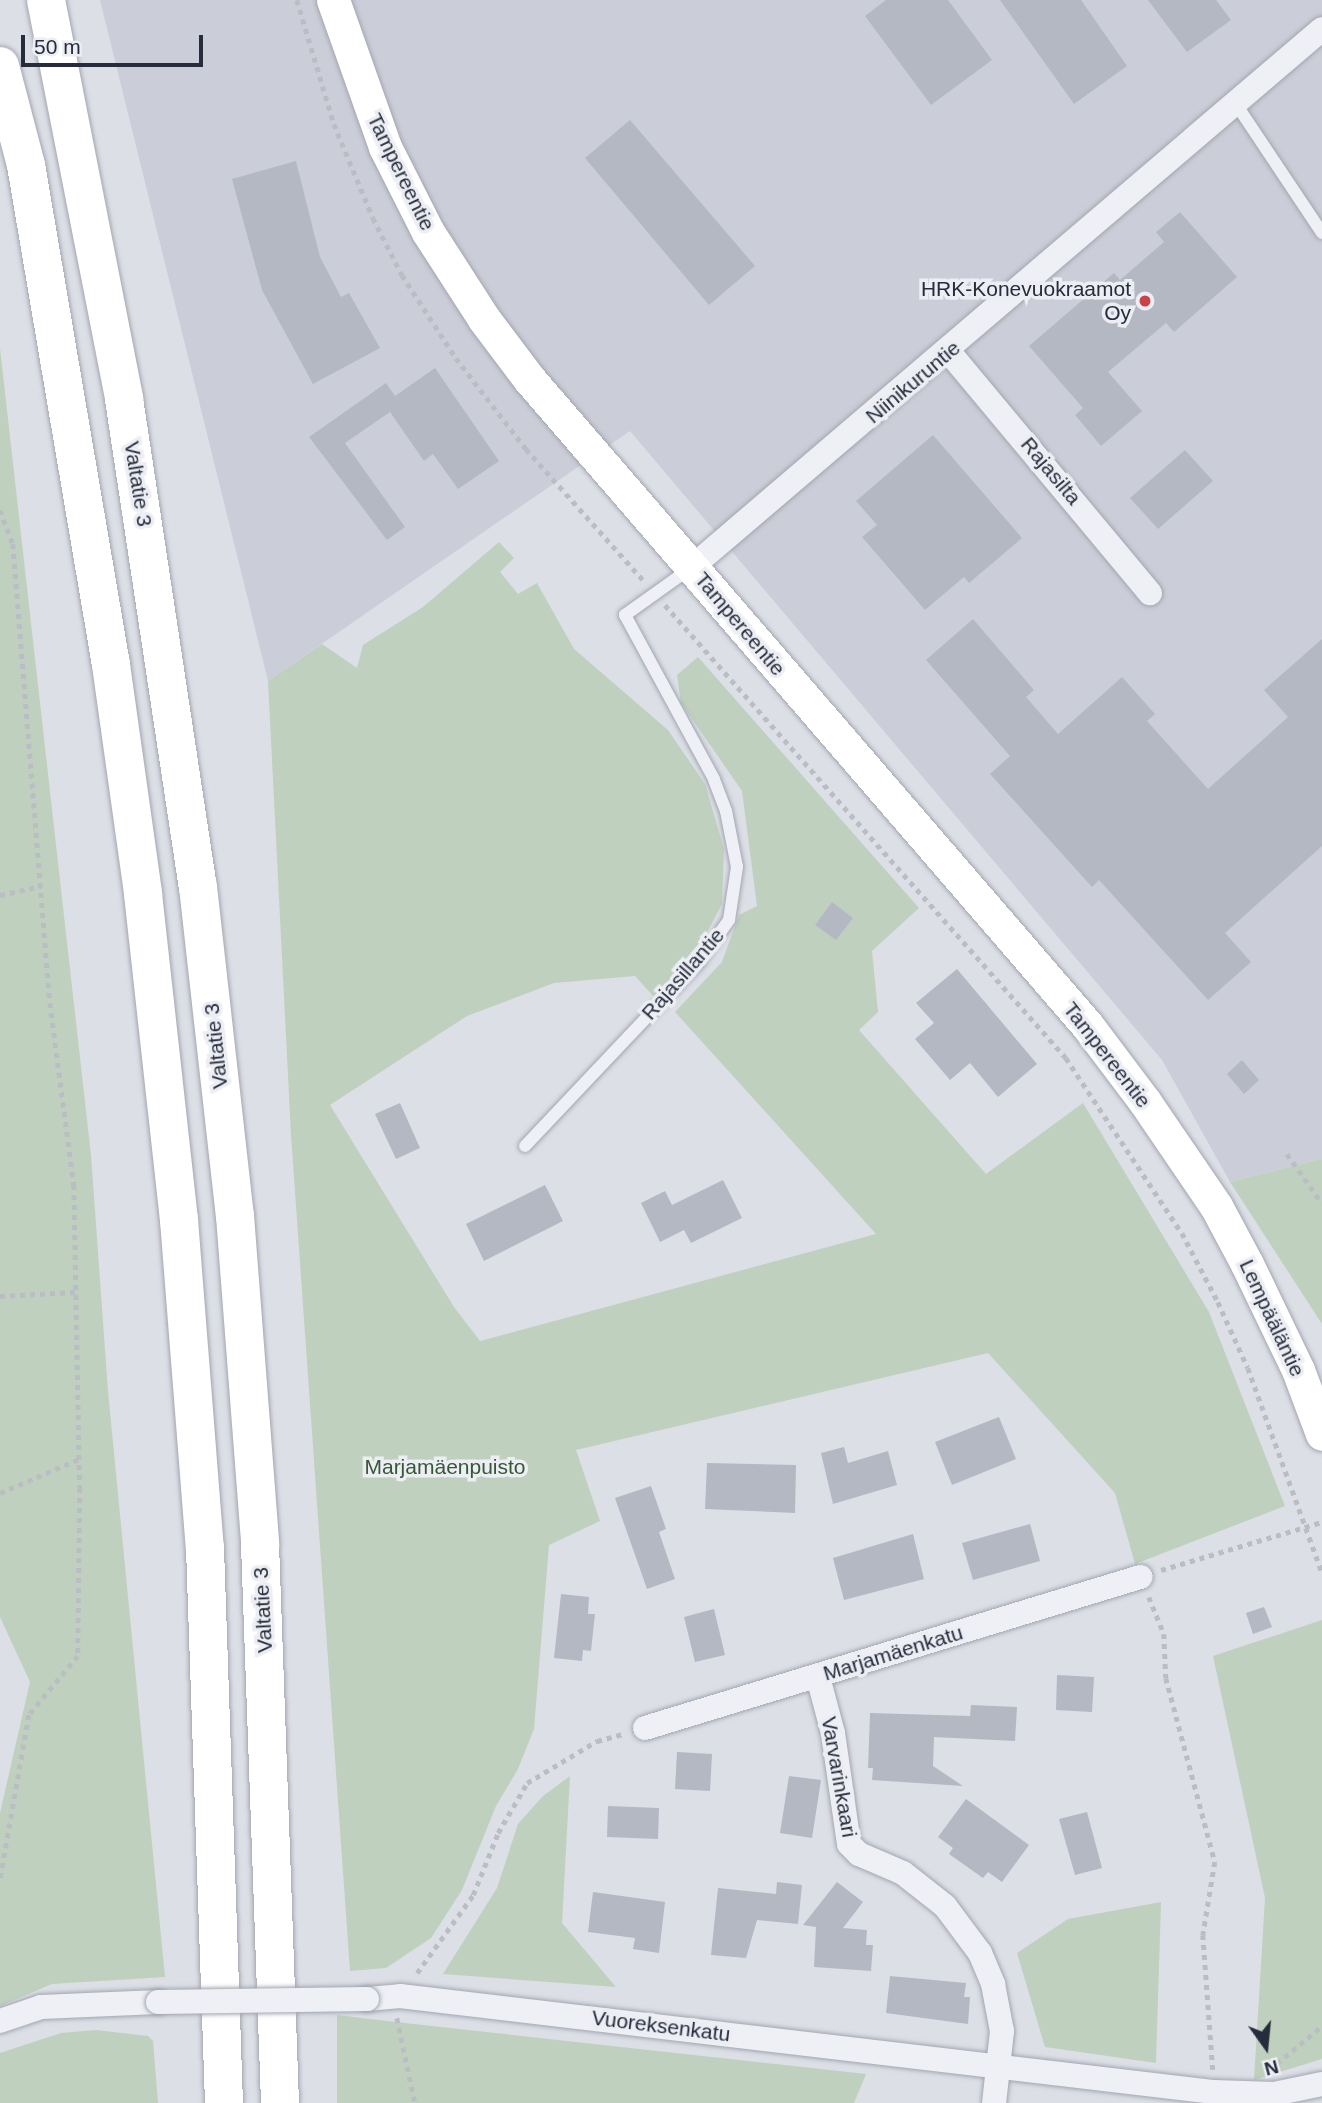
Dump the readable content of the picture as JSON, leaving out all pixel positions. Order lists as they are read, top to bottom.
{
  "streets": {
    "highway": ["Valtatie 3"],
    "main road": ["Tampereentie", "Lempääläntie"],
    "street": [
      "Niinikuruntie",
      "Rajasilta",
      "Marjamäenkatu",
      "Varvarinkaari",
      "Vuoreksenkatu"
    ],
    "lane": ["Rajasillantie"]
  },
  "crossings": [
    ["Tampereentie", "Niinikuruntie"],
    ["Tampereentie", "Rajasillantie"],
    ["Tampereentie", "Lempääläntie"],
    ["Niinikuruntie", "Rajasilta"],
    ["Niinikuruntie", "Rajasillantie"],
    ["Marjamäenkatu", "Varvarinkaari"],
    ["Varvarinkaari", "Vuoreksenkatu"]
  ],
  "parks": ["Marjamäenpuisto"],
  "places": ["HRK-Konevuokraamot Oy"],
  "scale_bar": "50 m",
  "north": "bottom"
}
